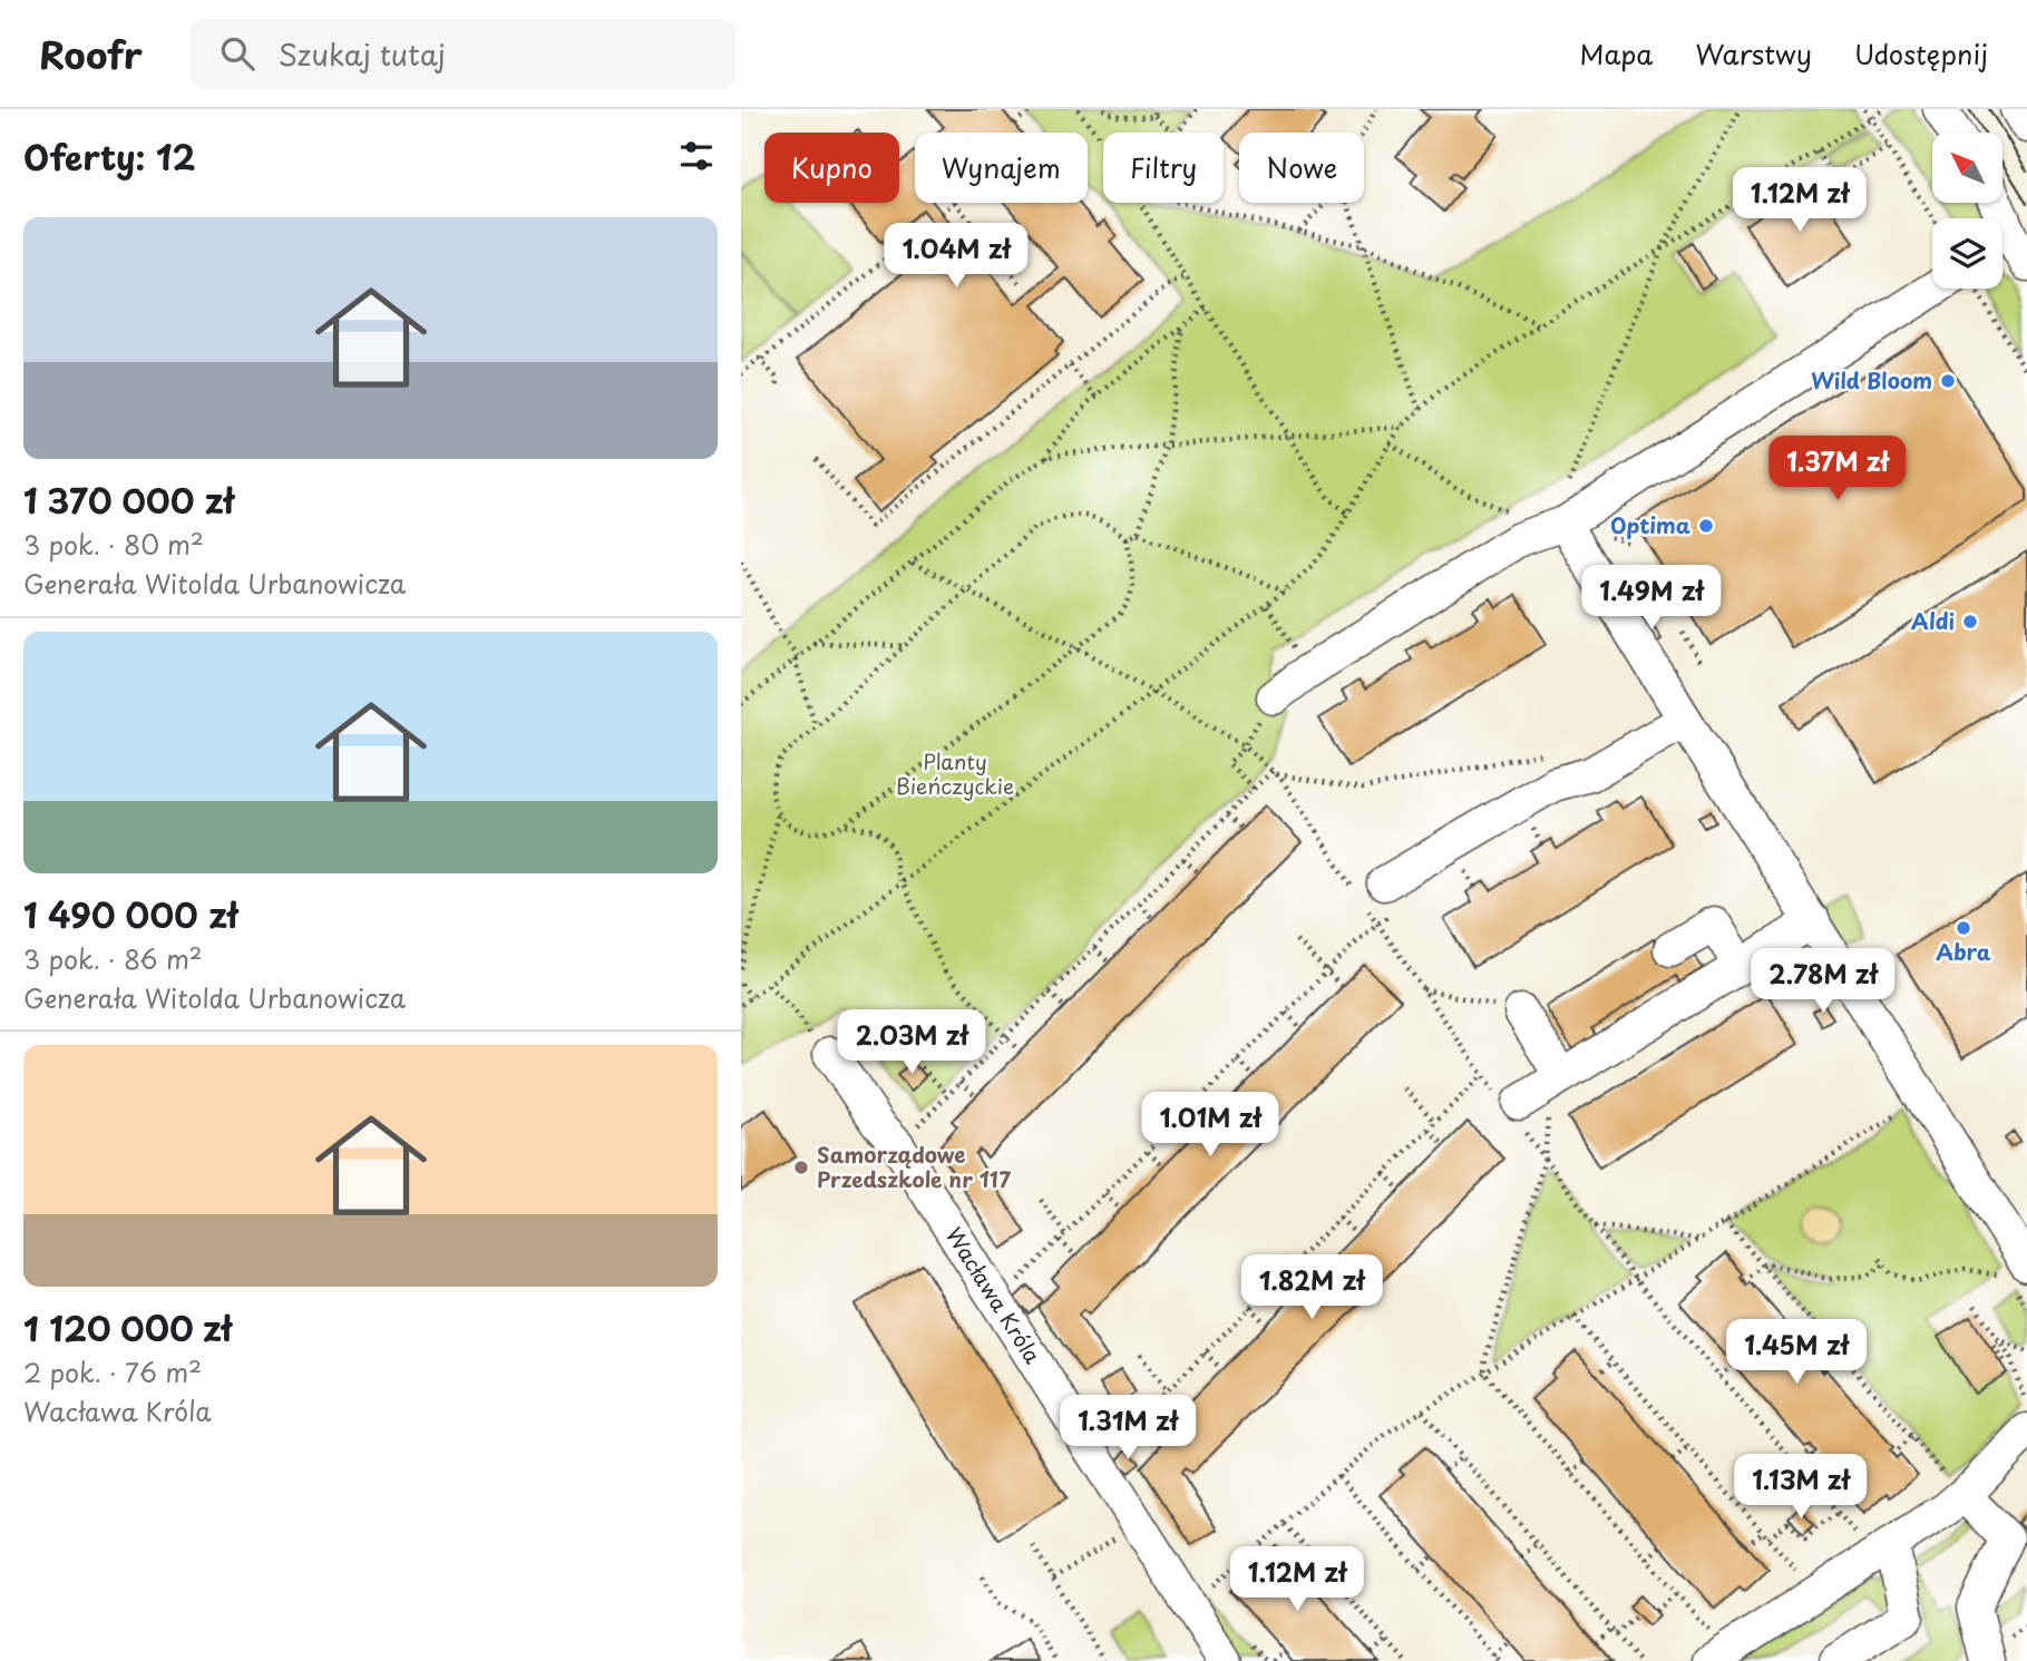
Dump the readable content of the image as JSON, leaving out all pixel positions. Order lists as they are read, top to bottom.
{
  "streets": {
    "street": ["Wacława Króla"]
  },
  "parks": ["Planty Bieńczyckie"],
  "places": [
    "Wild Bloom",
    "Optima",
    "Aldi",
    "Abra",
    "Samorządowe Przedszkole nr 117"
  ],
  "north": "top left",
  "page": {
    "header": "Roofr",
    "search": "Szukaj tutaj",
    "nav": ["Mapa", "Warstwy", "Udostępnij"],
    "heading": "Oferty: 12",
    "chip": [
      "Kupno",
      "Wynajem",
      "Filtry",
      "Nowe"
    ],
    "price": [
      "1.12M zł",
      "1.04M zł",
      "1.37M zł",
      "1.49M zł",
      "2.78M zł",
      "2.03M zł",
      "1.01M zł",
      "1.82M zł",
      "1.45M zł",
      "1.31M zł",
      "1.13M zł",
      "1.12M zł"
    ],
    "list": [
      {
        "name": "1 370 000 zł",
        "note": "3 pok. · 80 m² · Generała Witolda Urbanowicza"
      },
      {
        "name": "1 490 000 zł",
        "note": "3 pok. · 86 m² · Generała Witolda Urbanowicza"
      },
      {
        "name": "1 120 000 zł",
        "note": "2 pok. · 76 m² · Wacława Króla"
      }
    ]
  }
}
